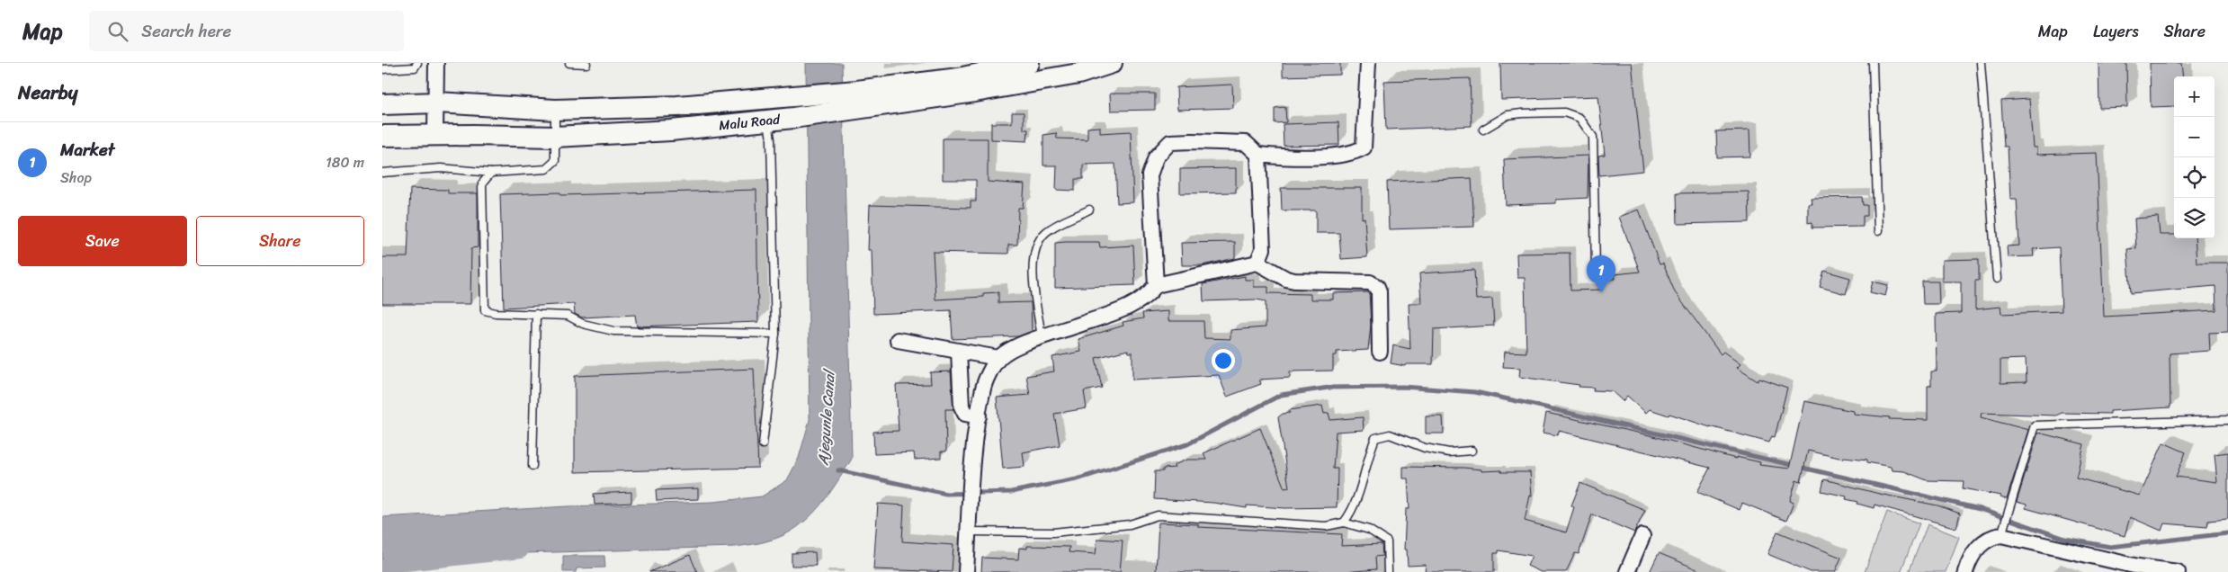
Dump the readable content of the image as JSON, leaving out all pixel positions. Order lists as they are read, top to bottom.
{
  "streets": {
    "main road": ["Malu Road"]
  },
  "water": ["Ajegunle Canal"],
  "page": {
    "header": "Map",
    "search": "Search here",
    "nav": ["Map", "Layers", "Share"],
    "heading": "Nearby",
    "map_buttons": ["+", "−"],
    "list": [
      {
        "mark": "1",
        "name": "Market",
        "note": "Shop",
        "value": "180 m"
      }
    ],
    "buttons": ["Save", "Share"],
    "pins": "1"
  }
}
